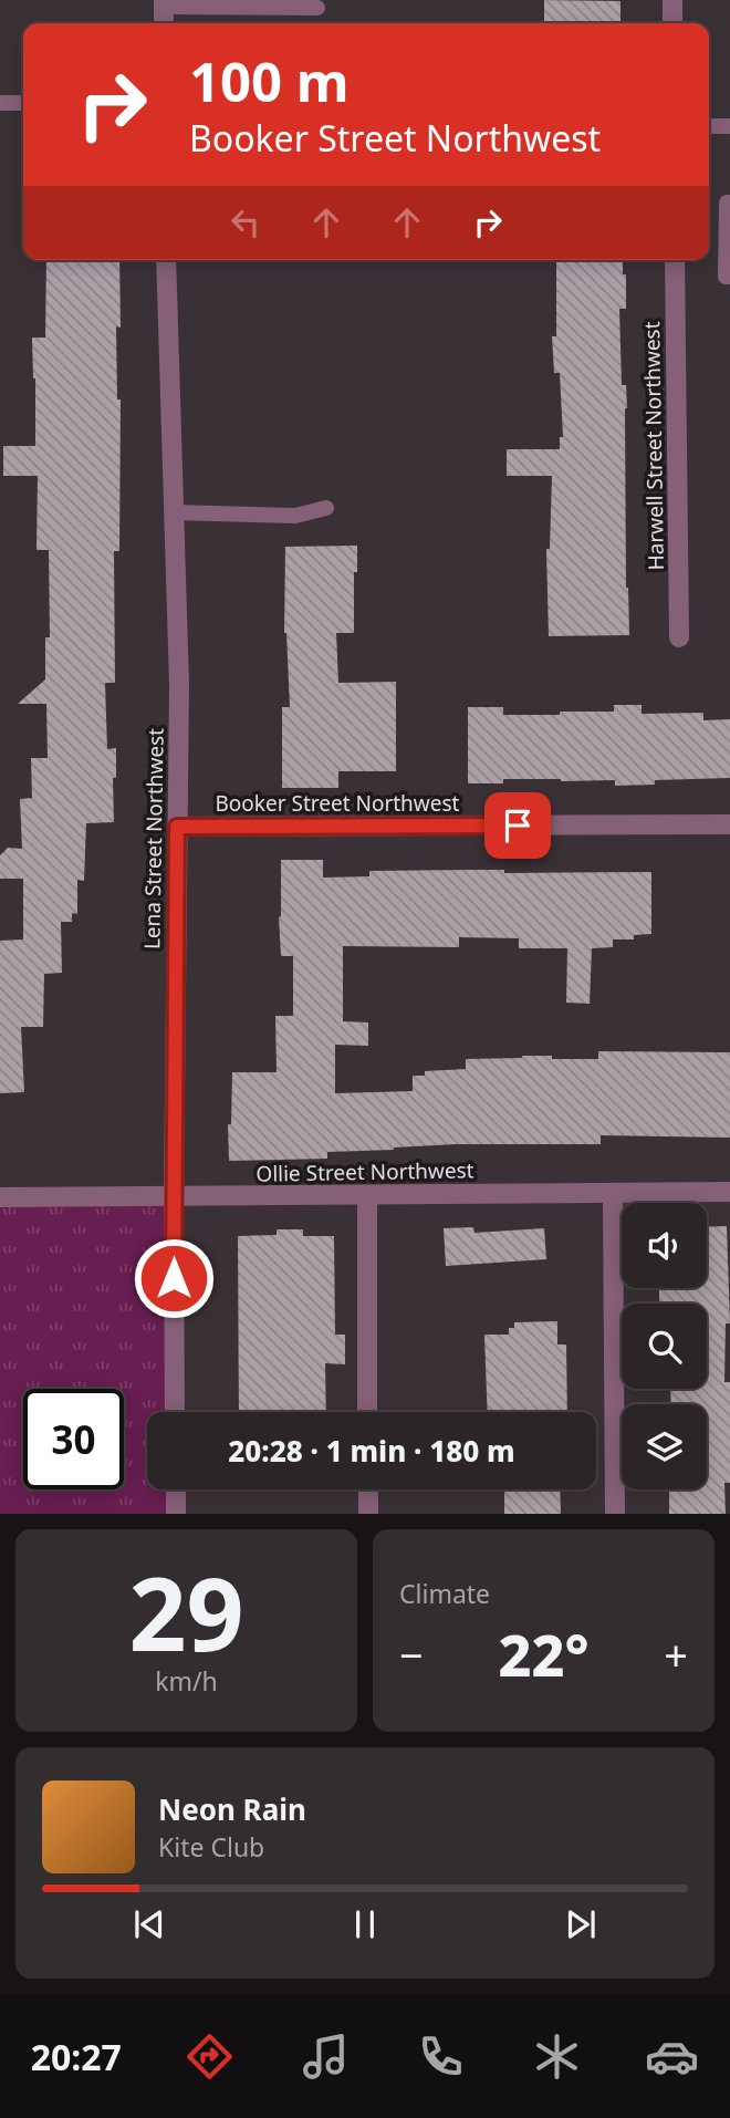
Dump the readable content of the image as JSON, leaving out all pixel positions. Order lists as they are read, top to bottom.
{
  "streets": {
    "street": [
      "Harwell Street Northwest",
      "Booker Street Northwest",
      "Lena Street Northwest",
      "Ollie Street Northwest"
    ]
  },
  "crossings": [
    ["Booker Street Northwest", "Lena Street Northwest"],
    ["Lena Street Northwest", "Ollie Street Northwest"]
  ],
  "page": {
    "turn": ["100 m", "Booker Street Northwest"],
    "limit": "30",
    "trip": "20:28 · 1 min · 180 m",
    "tile": [
      ["29", "km/h"],
      "Climate"
    ],
    "heat": ["−", "22°", "+"],
    "song": ["Neon Rain", "Kite Club"],
    "tabs": "20:27"
  }
}
